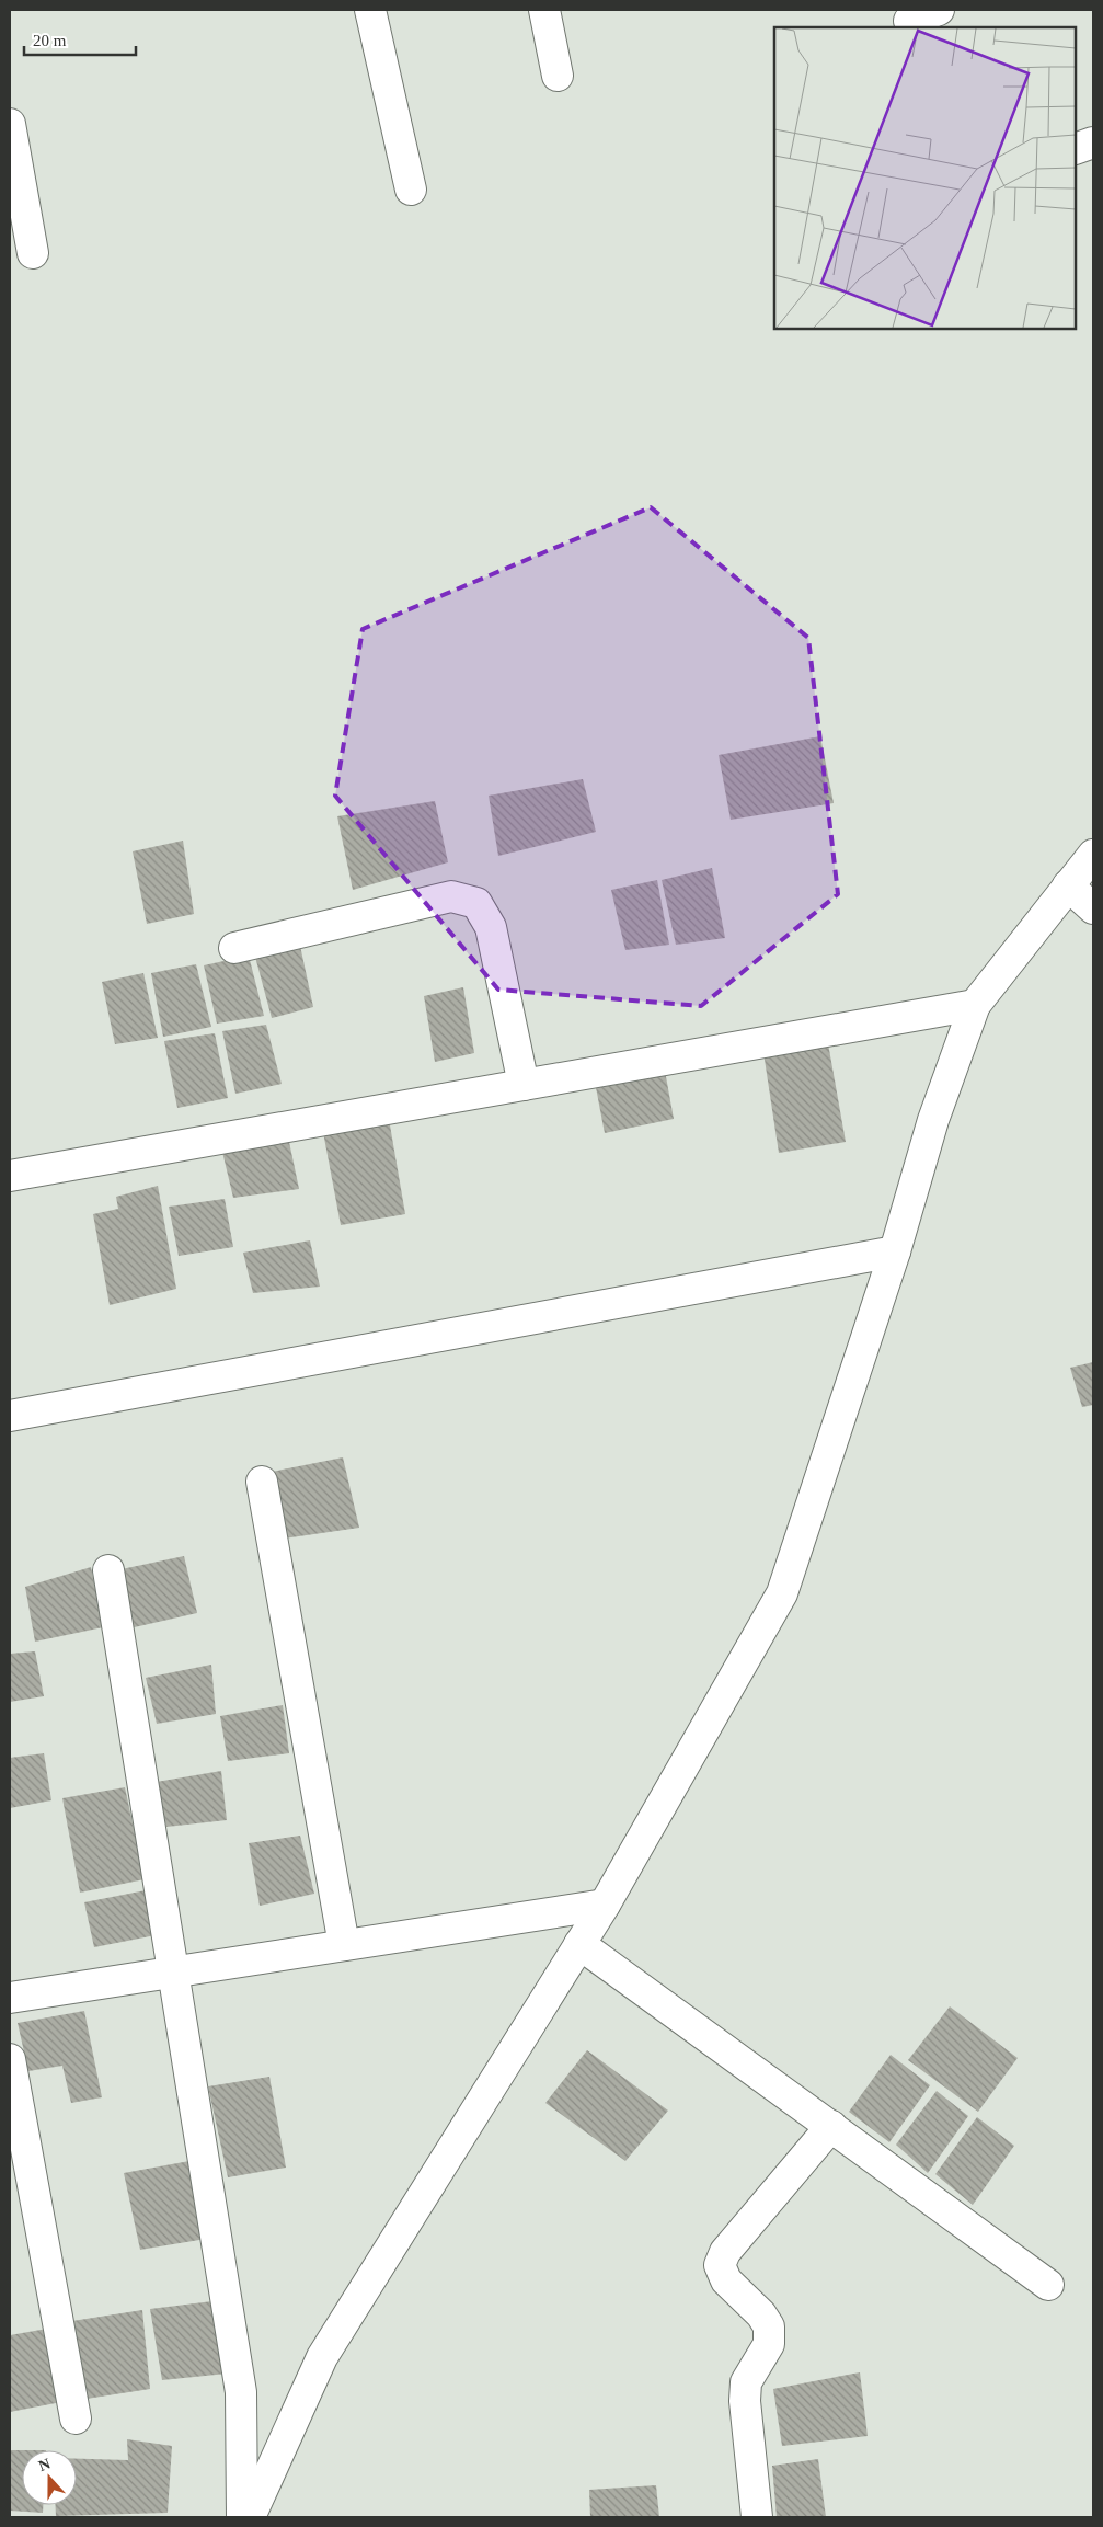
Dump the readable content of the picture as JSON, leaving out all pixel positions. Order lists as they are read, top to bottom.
{
  "scale_bar": "20 m",
  "north": "top"
}
